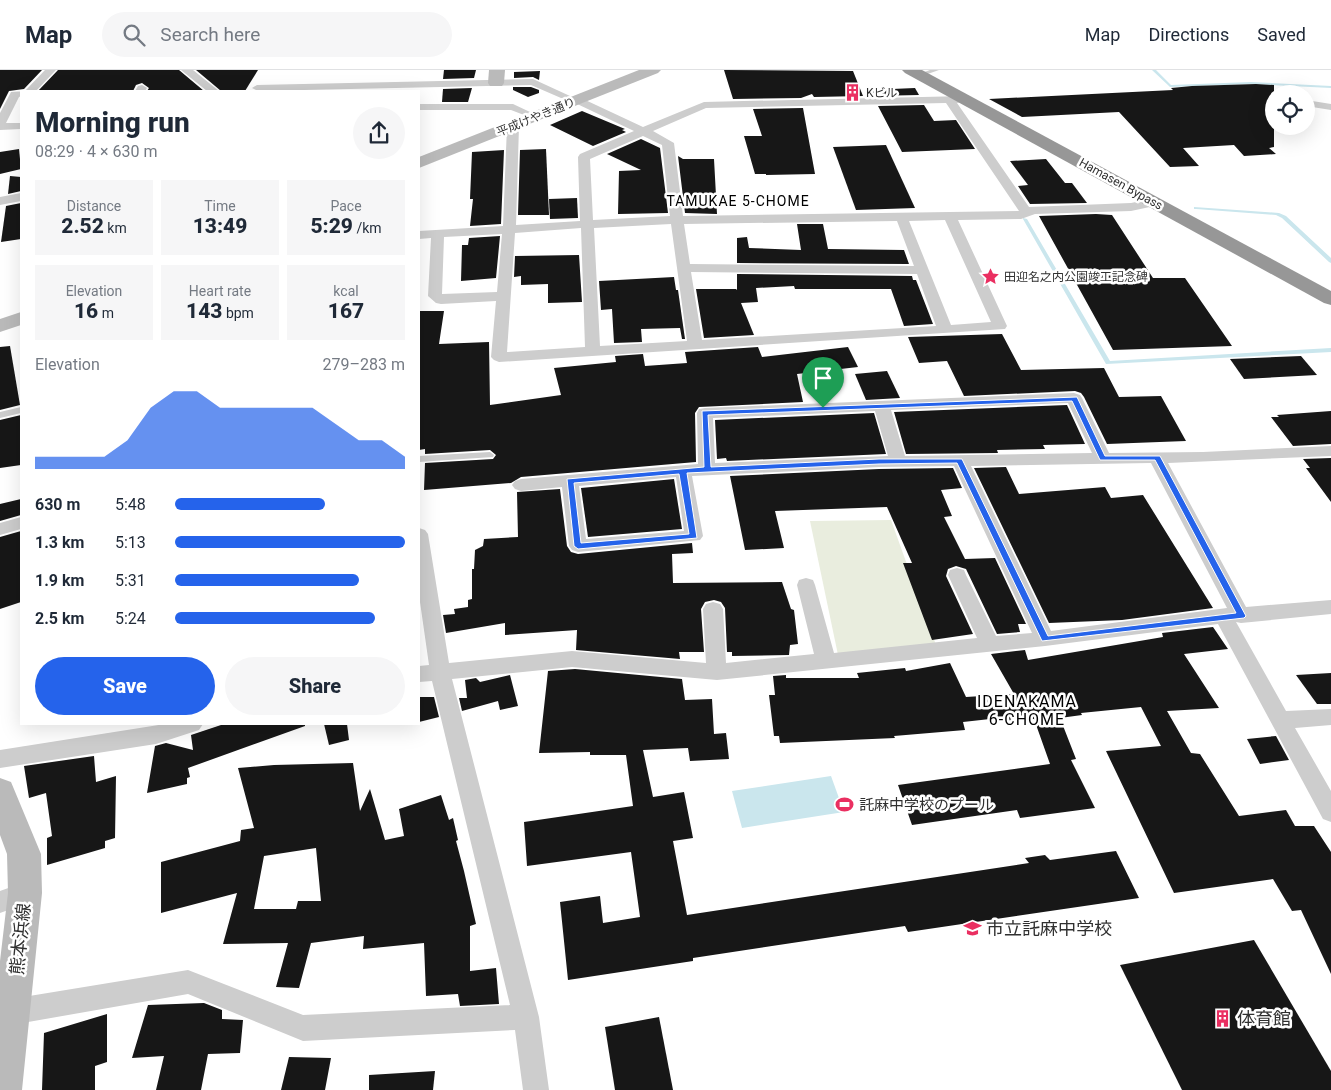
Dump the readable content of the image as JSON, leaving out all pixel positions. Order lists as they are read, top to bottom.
{
  "streets": {
    "highway": ["Hamasen Bypass"],
    "street": ["平成けやき通り", "熊本浜線"]
  },
  "districts": ["TAMUKAE 5-CHOME", "IDENAKAMA 6-CHOME"],
  "places": {
    "building": ["Kビル", "体育館"],
    "place": ["田迎名之内公園竣工記念碑"],
    "sports": ["託麻中学校のプール"],
    "school or university": ["市立託麻中学校"]
  },
  "page": {
    "header": "Map",
    "search": "Search here",
    "nav": ["Map", "Directions", "Saved"],
    "heading": ["Morning run", "08:29 · 4 × 630 m"],
    "stats": [
      ["Distance", "2.52 km"],
      ["Time", "13:49"],
      ["Pace", "5:29 /km"],
      ["Elevation", "16 m"],
      ["Heart rate", "143 bpm"],
      ["kcal", "167"]
    ],
    "chart": ["Elevation", "279–283 m"],
    "list": [
      {
        "name": "630 m",
        "note": "5:48"
      },
      {
        "name": "1.3 km",
        "note": "5:13"
      },
      {
        "name": "1.9 km",
        "note": "5:31"
      },
      {
        "name": "2.5 km",
        "note": "5:24"
      }
    ],
    "buttons": ["Save", "Share"]
  }
}
